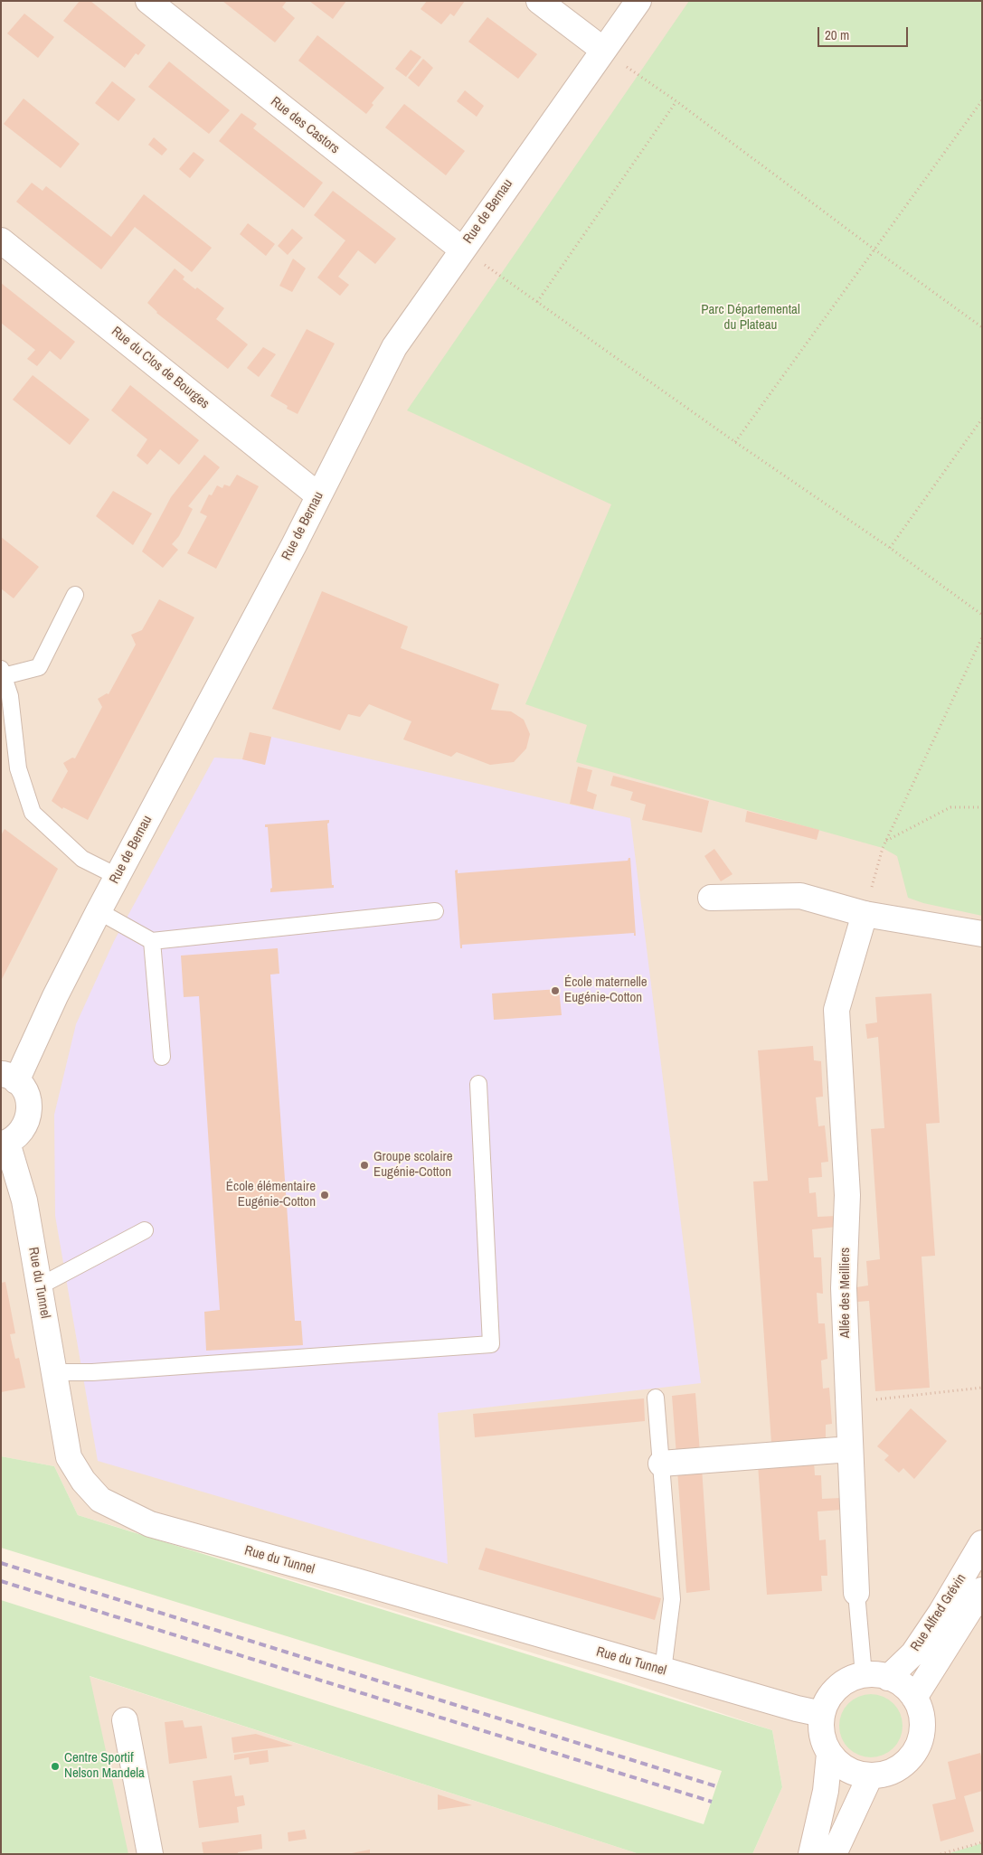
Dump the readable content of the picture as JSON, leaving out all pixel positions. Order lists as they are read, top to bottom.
{
  "streets": {
    "street": [
      "Rue des Castors",
      "Rue de Bernau",
      "Rue du Clos de Bourges",
      "Rue du Tunnel",
      "Allée des Meilliers",
      "Rue Alfred Grévin"
    ]
  },
  "crossings": [
    ["Rue des Castors", "Rue de Bernau"],
    ["Rue de Bernau", "Rue du Clos de Bourges"],
    ["Rue du Tunnel", "Allée des Meilliers"],
    ["Rue du Tunnel", "Rue Alfred Grévin"],
    ["Allée des Meilliers", "Rue Alfred Grévin"]
  ],
  "parks": ["Parc Départemental du Plateau"],
  "places": [
    "École maternelle Eugénie-Cotton",
    "Groupe scolaire Eugénie-Cotton",
    "École élémentaire Eugénie-Cotton",
    "Centre Sportif Nelson Mandela"
  ],
  "scale_bar": "20 m"
}
